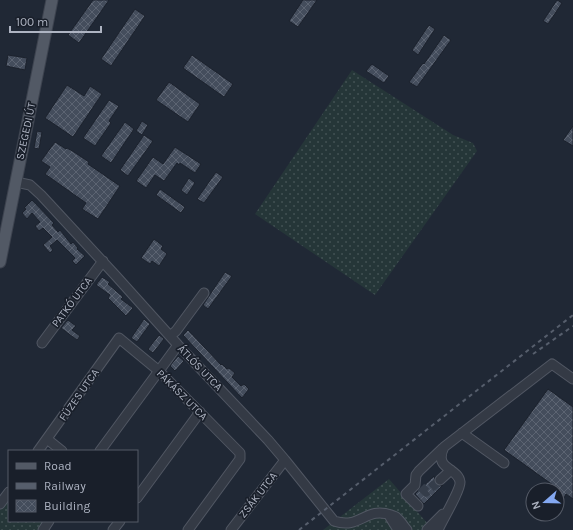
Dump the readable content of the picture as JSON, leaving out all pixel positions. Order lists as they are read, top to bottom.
{
  "streets": {
    "main road": ["SZEGEDI ÚT"],
    "street": [
      "PATKÓ UTCA",
      "ÁTLÓS UTCA",
      "FÜZES UTCA",
      "PÁKÁSZ UTCA",
      "ZSÁK UTCA"
    ]
  },
  "crossings": [
    ["SZEGEDI ÚT", "ÁTLÓS UTCA"],
    ["PATKÓ UTCA", "ÁTLÓS UTCA"],
    ["ÁTLÓS UTCA", "ZSÁK UTCA"],
    ["FÜZES UTCA", "PÁKÁSZ UTCA"]
  ],
  "legend": ["Road", "Railway", "Building"],
  "scale_bar": "100 m",
  "north": "left"
}
